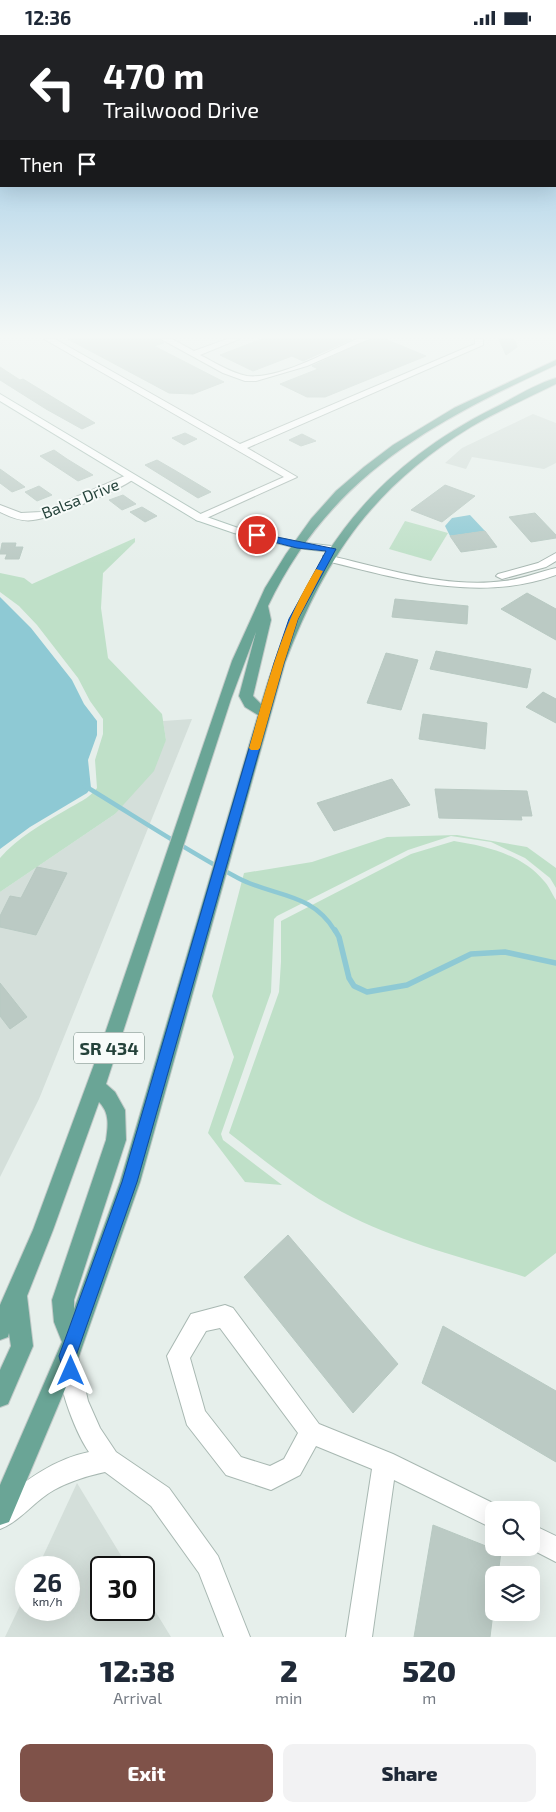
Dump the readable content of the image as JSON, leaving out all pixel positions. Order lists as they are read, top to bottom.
{
  "streets": {
    "main road": ["SR 434"],
    "street": ["Balsa Drive"]
  },
  "page": {
    "status": "12:36",
    "turn": ["470 m", "Trailwood Drive"],
    "then": "Then",
    "speed": "26 km/h",
    "limit": "30",
    "eta": [
      "12:38",
      "Arrival",
      "2",
      "min",
      "520",
      "m"
    ],
    "buttons": ["Exit", "Share"]
  }
}
